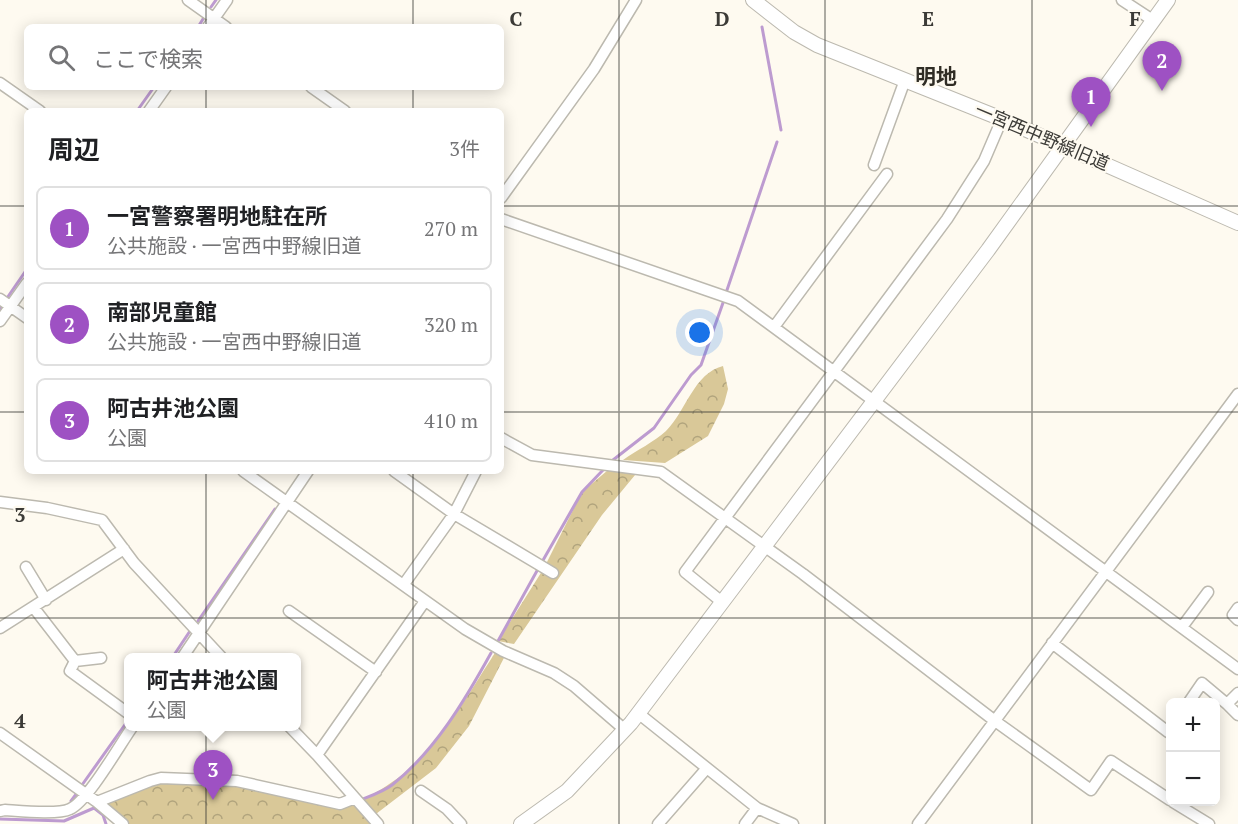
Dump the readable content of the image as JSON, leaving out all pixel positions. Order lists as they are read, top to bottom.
{
  "streets": {
    "street": ["一宮西中野線旧道"]
  },
  "districts": ["明地"],
  "page": {
    "search": "ここで検索",
    "pins": ["2", "1", "3"],
    "heading": ["周辺", "3件"],
    "list": [
      {
        "mark": "1",
        "name": "一宮警察署明地駐在所",
        "note": "公共施設 · 一宮西中野線旧道",
        "value": "270 m"
      },
      {
        "mark": "2",
        "name": "南部児童館",
        "note": "公共施設 · 一宮西中野線旧道",
        "value": "320 m"
      },
      {
        "mark": "3",
        "name": "阿古井池公園",
        "note": "公園",
        "value": "410 m"
      }
    ],
    "popup": ["阿古井池公園", "公園"],
    "map_buttons": ["+", "−"]
  },
  "grid": {
    "columns": [
      "C",
      "D",
      "E",
      "F"
    ],
    "rows": ["3", "4"]
  }
}
